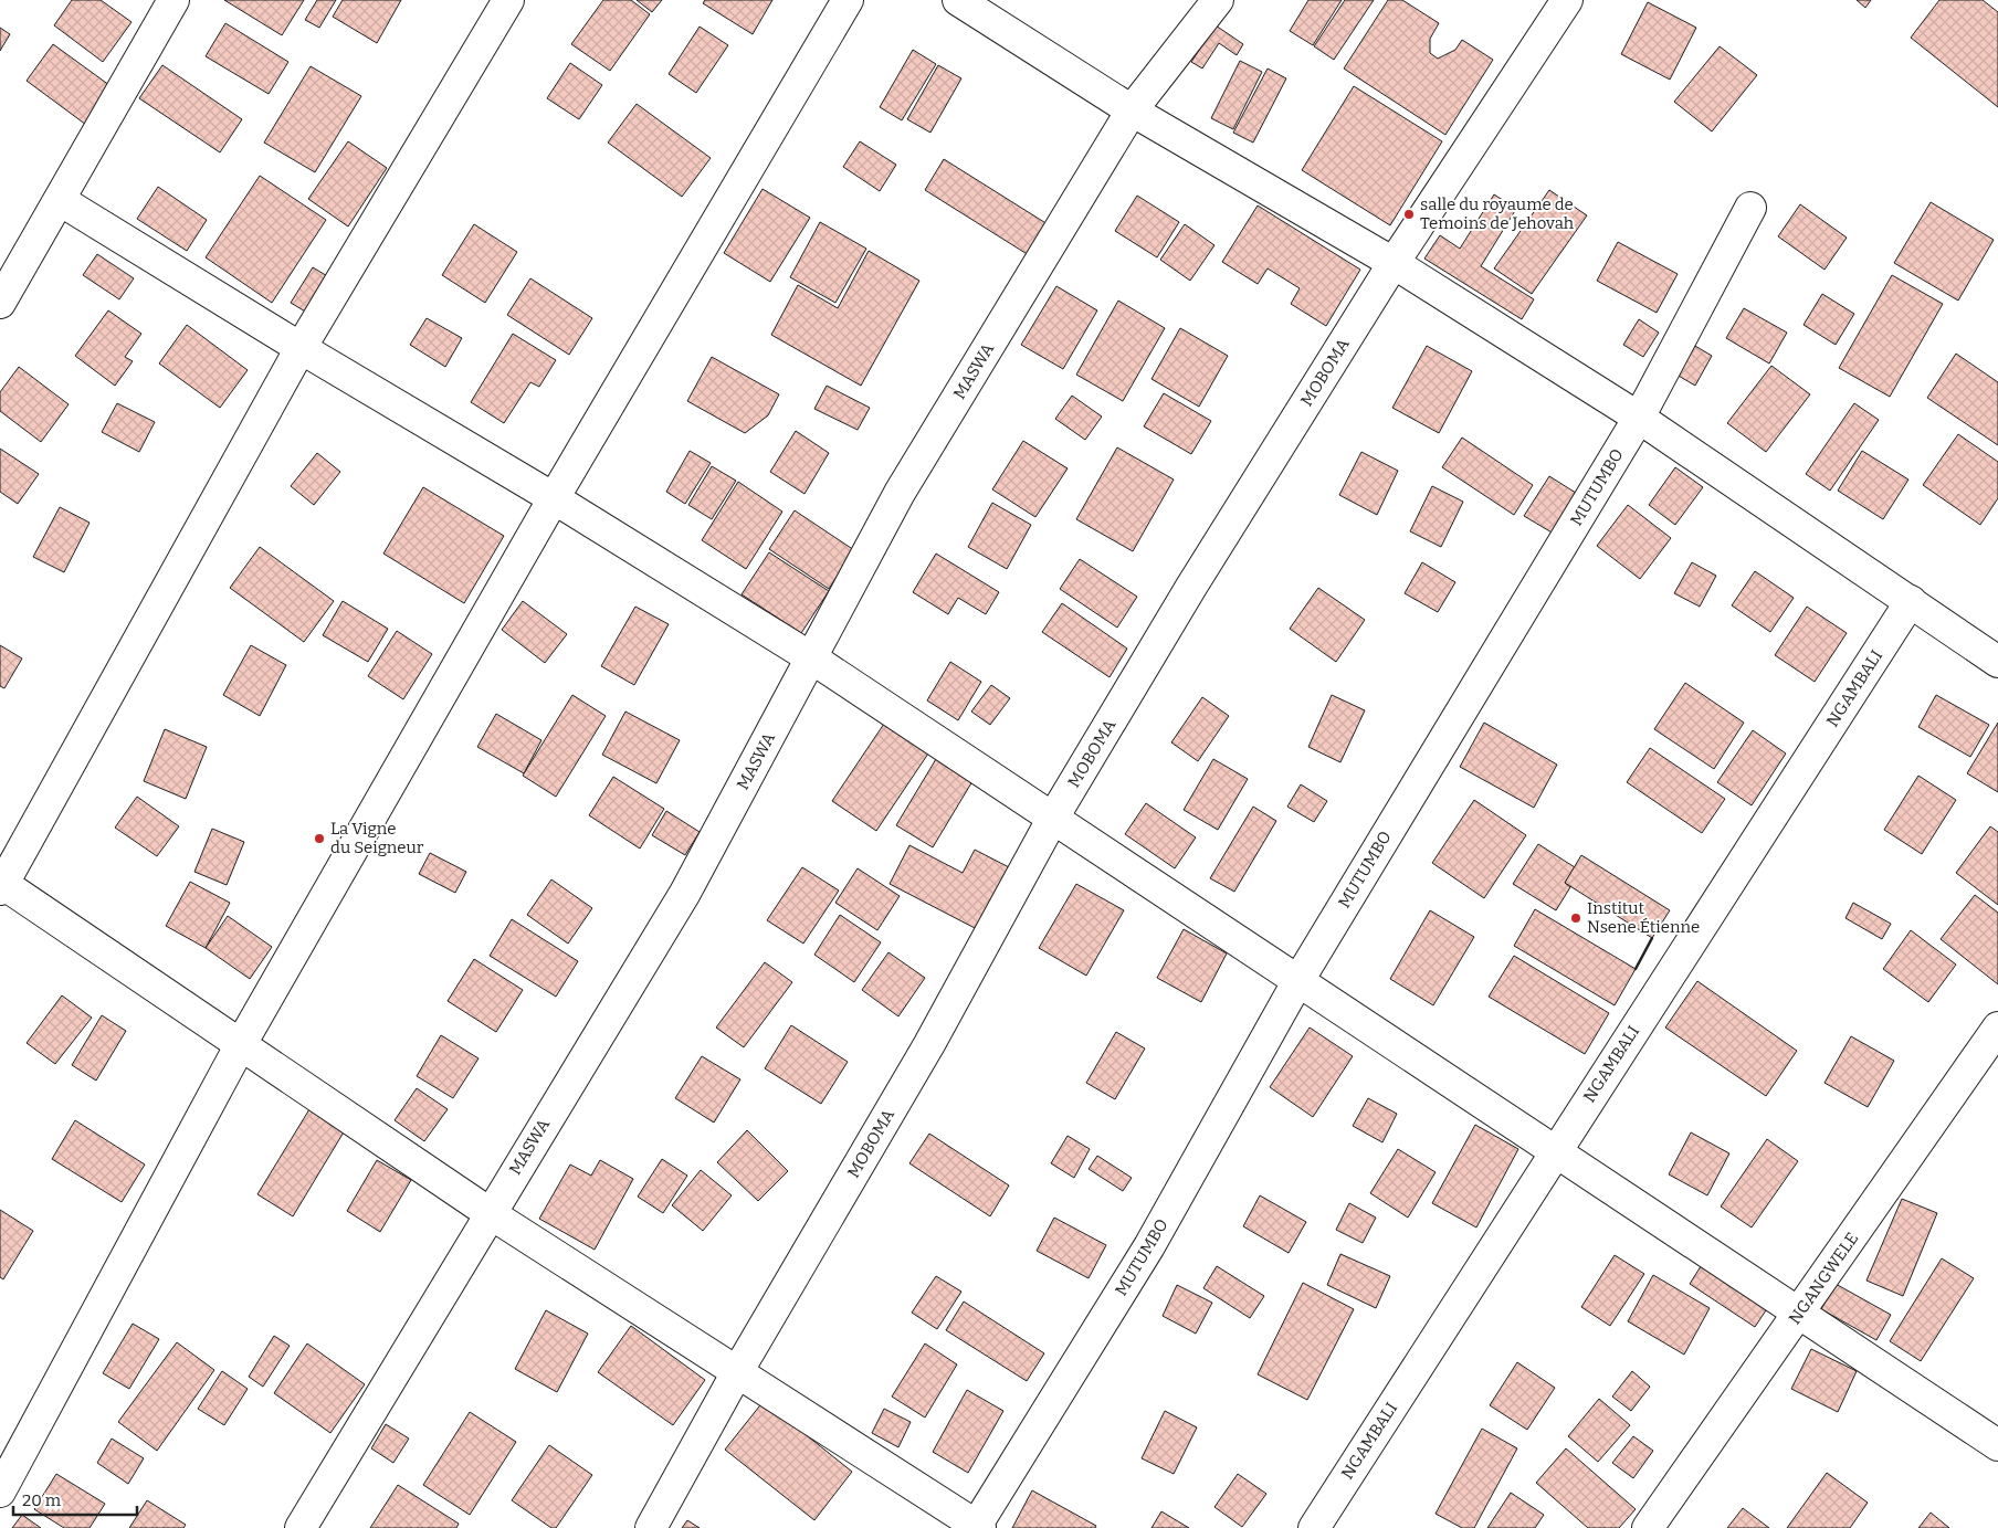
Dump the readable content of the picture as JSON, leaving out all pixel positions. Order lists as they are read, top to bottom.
{
  "streets": {
    "street": [
      "MASWA",
      "MOBOMA",
      "MUTUMBO",
      "NGAMBALI",
      "NGANGWELE"
    ]
  },
  "places": ["salle du royaume de Temoins de Jehovah", "La Vigne du Seigneur", "Institut Nsene Étienne"],
  "scale_bar": "20 m"
}
